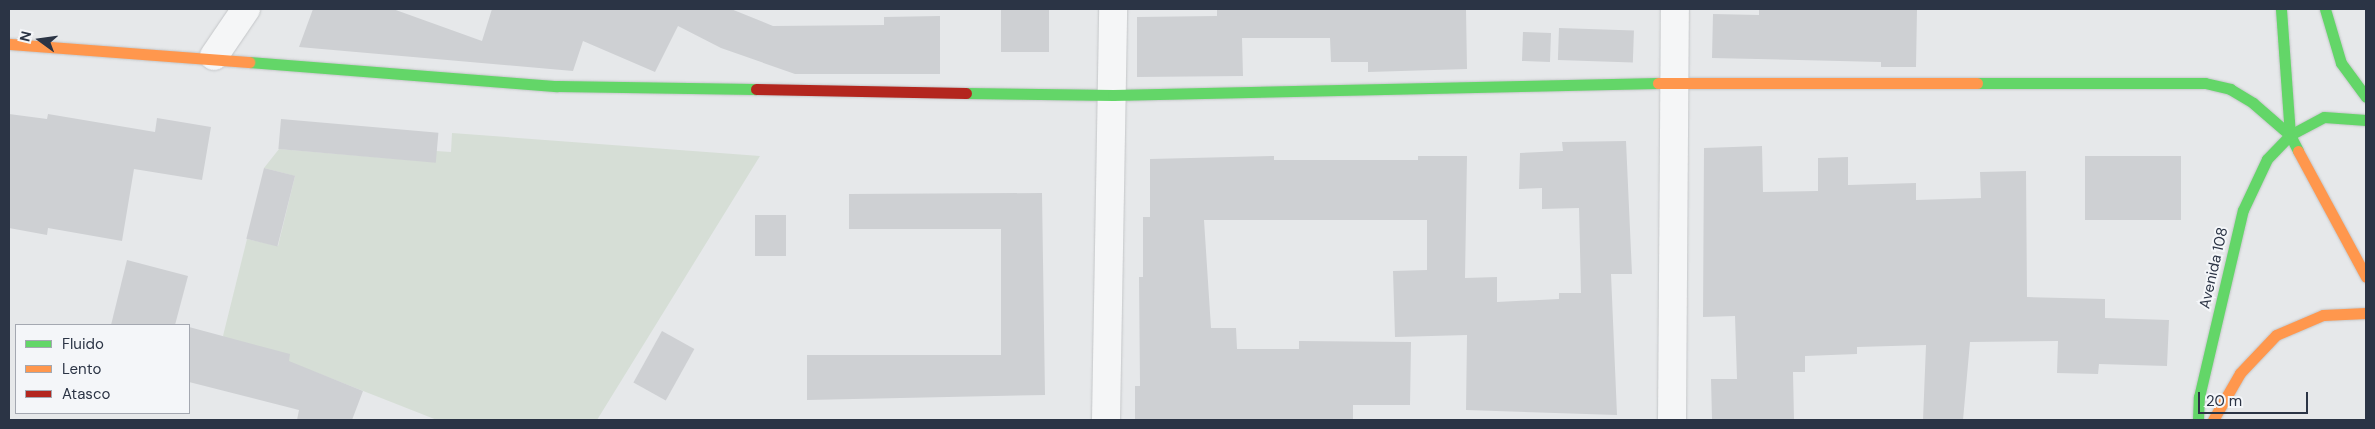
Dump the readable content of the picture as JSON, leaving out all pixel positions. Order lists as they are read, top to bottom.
{
  "streets": {
    "street": ["Avenida 108"]
  },
  "legend": ["Fluido", "Lento", "Atasco"],
  "scale_bar": "20 m",
  "north": "left"
}
